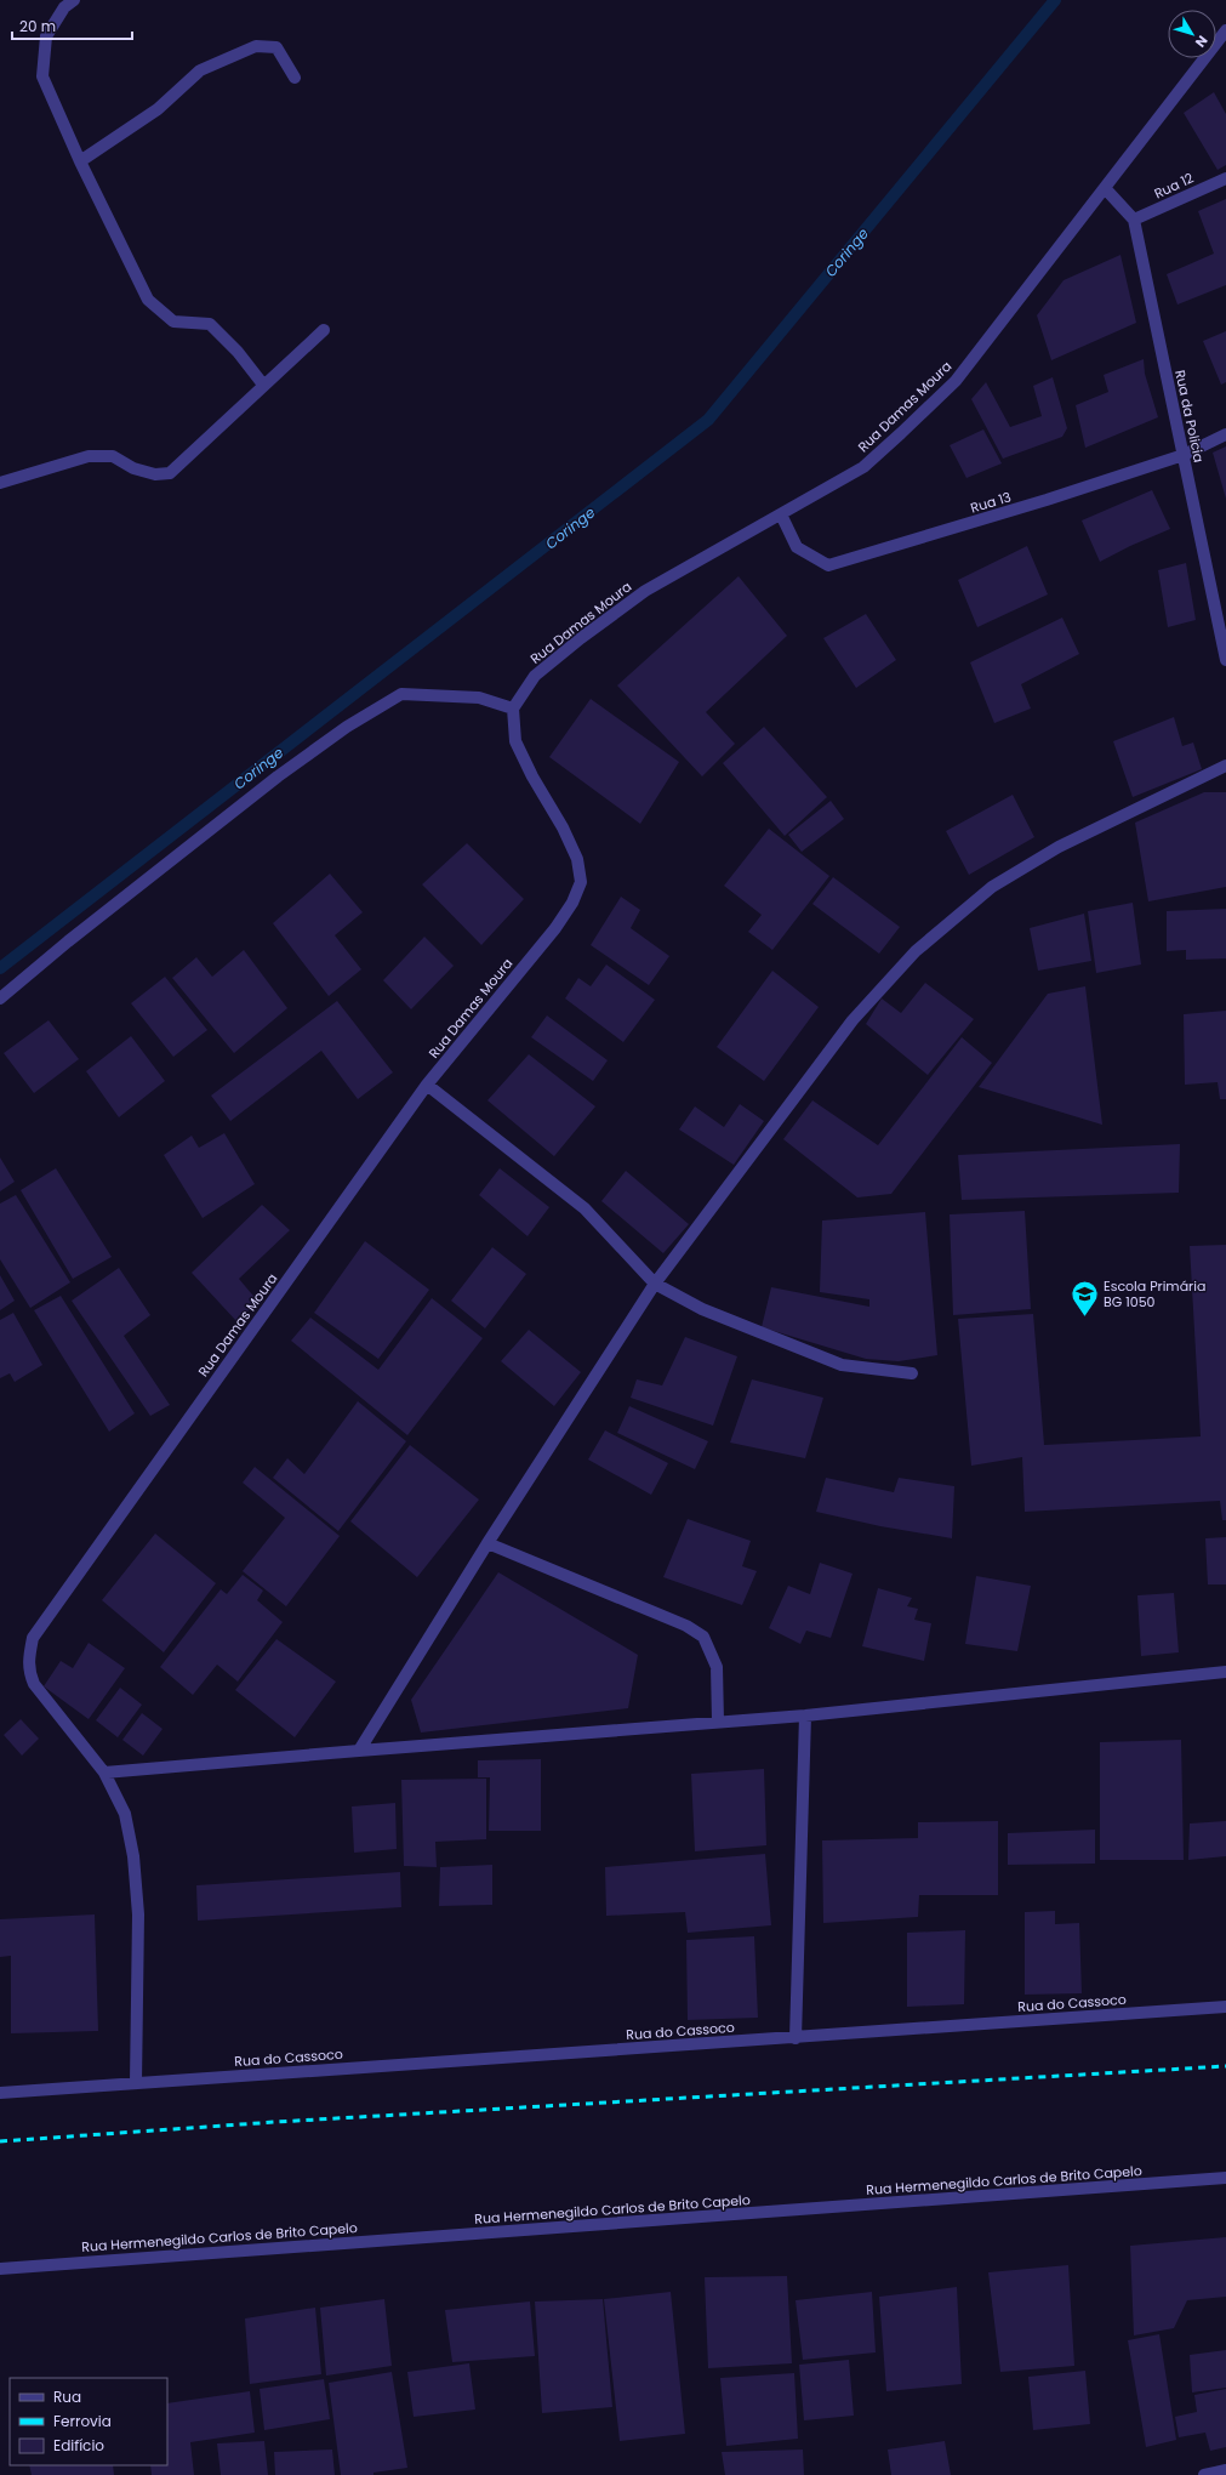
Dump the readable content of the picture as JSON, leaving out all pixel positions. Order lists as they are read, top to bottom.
{
  "streets": {
    "street": [
      "Rua 12",
      "Rua Damas Moura",
      "Rua da Policia",
      "Rua 13",
      "Rua do Cassoco",
      "Rua Hermenegildo Carlos de Brito Capelo"
    ]
  },
  "crossings": [
    ["Rua 12", "Rua da Policia"],
    ["Rua Damas Moura", "Rua 13"],
    ["Rua Damas Moura", "Rua do Cassoco"],
    ["Rua da Policia", "Rua 13"]
  ],
  "water": ["Coringe"],
  "places": {
    "school or university": ["Escola Primária BG 1050"]
  },
  "legend": ["Rua", "Ferrovia", "Edifício"],
  "scale_bar": "20 m",
  "north": "bottom right"
}
